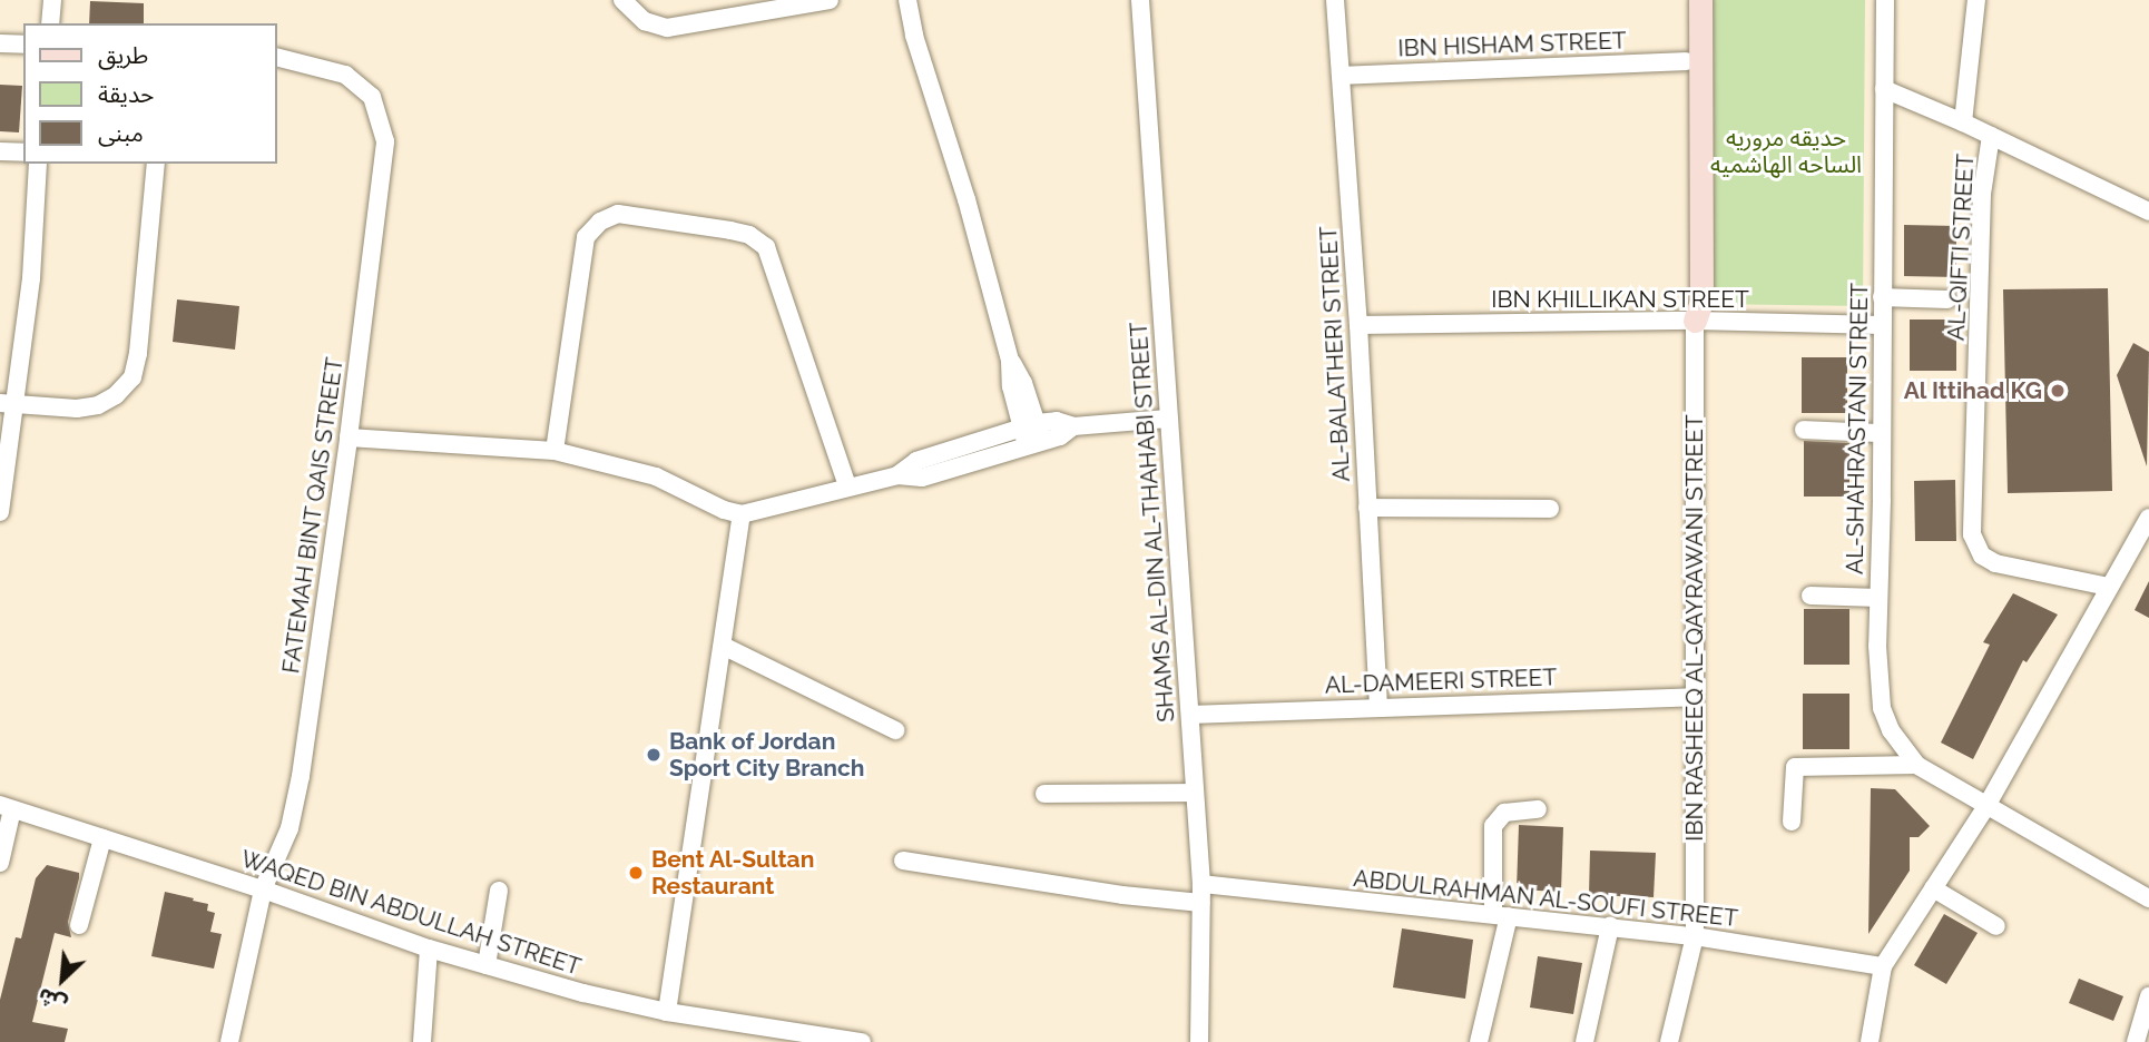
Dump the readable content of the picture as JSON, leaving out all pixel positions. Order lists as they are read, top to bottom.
{
  "streets": {
    "main road": ["IBN RASHEEQ AL-QAYRAWANI STREET"],
    "street": [
      "IBN HISHAM STREET",
      "AL-QIFTI STREET",
      "IBN KHILLIKAN STREET",
      "AL-BALATHERI STREET",
      "AL-SHAHRASTANI STREET",
      "FATEMAH BINT QAIS STREET",
      "SHAMS AL-DIN AL-THAHABI STREET",
      "AL-DAMEERI STREET",
      "ABDULRAHMAN AL-SOUFI STREET",
      "WAQED BIN ABDULLAH STREET"
    ]
  },
  "crossings": [
    ["IBN HISHAM STREET", "AL-BALATHERI STREET"],
    ["IBN HISHAM STREET", "IBN RASHEEQ AL-QAYRAWANI STREET"],
    ["IBN KHILLIKAN STREET", "AL-BALATHERI STREET"],
    ["IBN KHILLIKAN STREET", "AL-SHAHRASTANI STREET"],
    ["IBN KHILLIKAN STREET", "IBN RASHEEQ AL-QAYRAWANI STREET"],
    ["AL-BALATHERI STREET", "AL-DAMEERI STREET"],
    ["FATEMAH BINT QAIS STREET", "WAQED BIN ABDULLAH STREET"],
    ["SHAMS AL-DIN AL-THAHABI STREET", "AL-DAMEERI STREET"],
    ["SHAMS AL-DIN AL-THAHABI STREET", "ABDULRAHMAN AL-SOUFI STREET"],
    ["IBN RASHEEQ AL-QAYRAWANI STREET", "AL-DAMEERI STREET"],
    ["IBN RASHEEQ AL-QAYRAWANI STREET", "ABDULRAHMAN AL-SOUFI STREET"]
  ],
  "parks": ["حديقه مروريه الساحه الهاشميه"],
  "places": ["Al Ittihad KG", "Bank of Jordan Sport City Branch", "Bent Al-Sultan Restaurant"],
  "legend": ["طريق", "حديقة", "مبنى"],
  "north": "bottom left"
}
